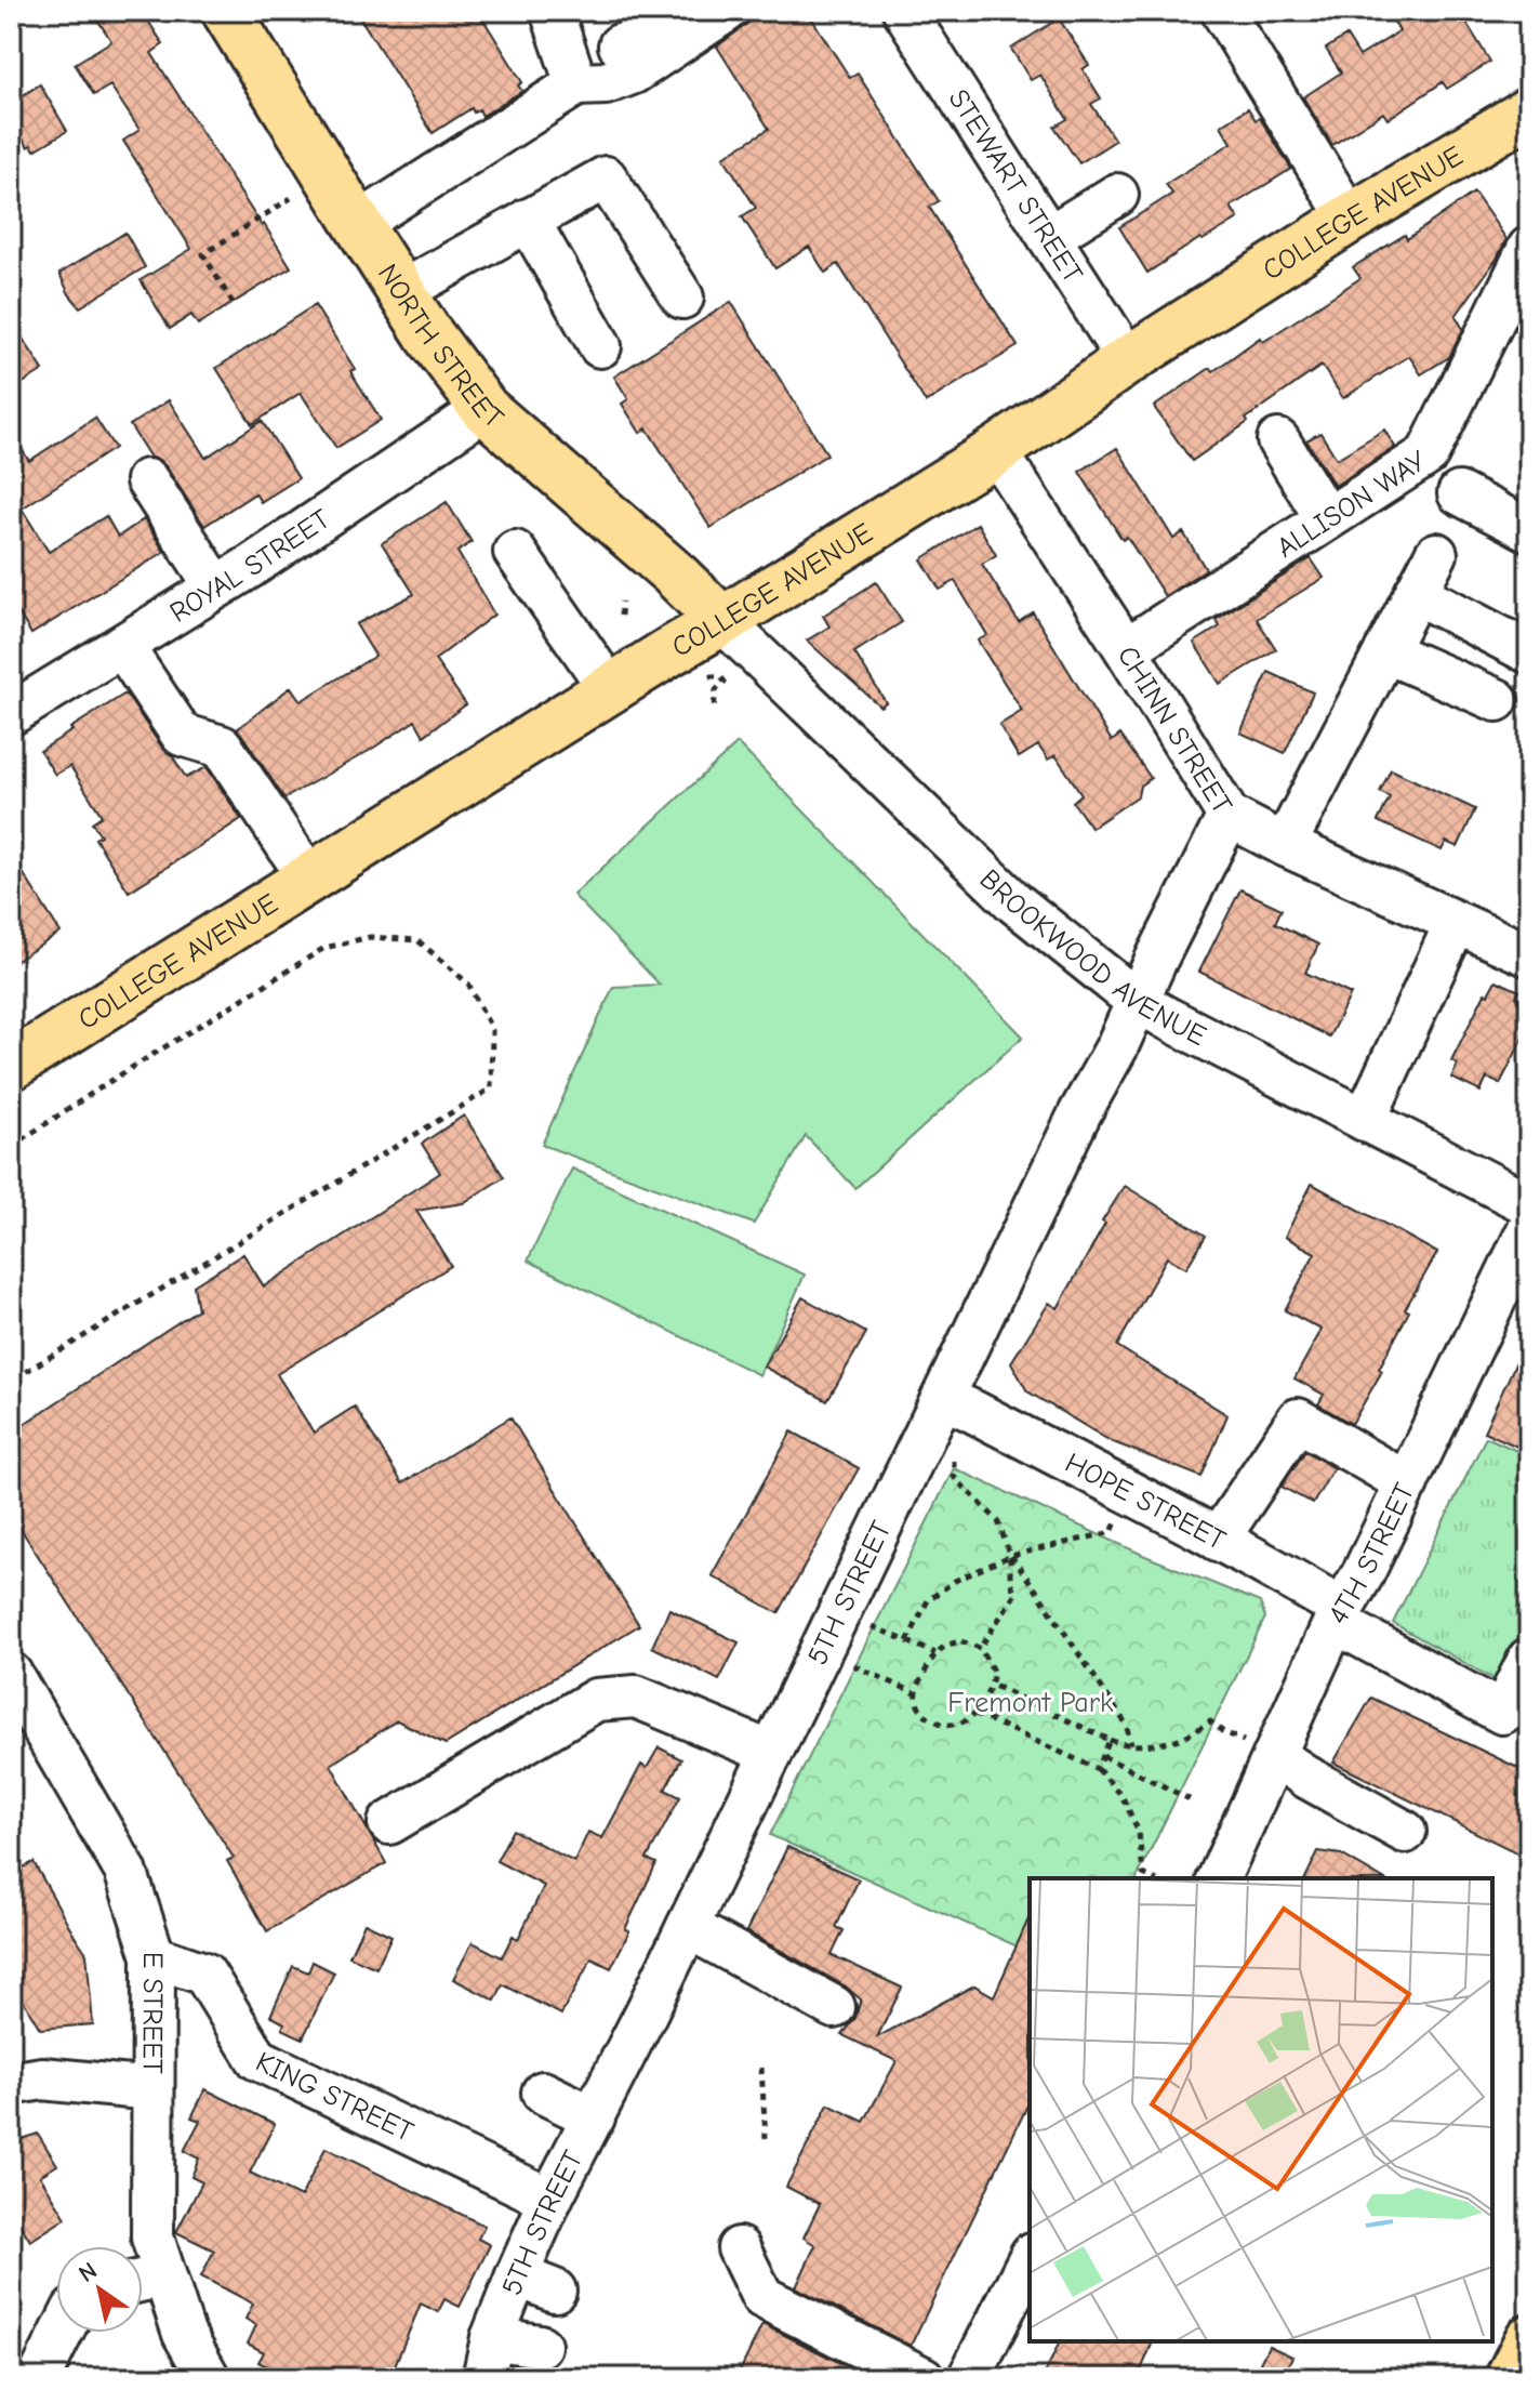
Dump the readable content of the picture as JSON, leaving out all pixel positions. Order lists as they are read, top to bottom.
{
  "streets": {
    "main road": ["COLLEGE AVENUE", "NORTH STREET"],
    "street": [
      "STEWART STREET",
      "ALLISON WAY",
      "ROYAL STREET",
      "CHINN STREET",
      "BROOKWOOD AVENUE",
      "HOPE STREET",
      "4TH STREET",
      "5TH STREET",
      "E STREET",
      "KING STREET"
    ]
  },
  "crossings": [
    ["STEWART STREET", "COLLEGE AVENUE"],
    ["COLLEGE AVENUE", "NORTH STREET"],
    ["COLLEGE AVENUE", "CHINN STREET"],
    ["COLLEGE AVENUE", "BROOKWOOD AVENUE"],
    ["NORTH STREET", "ROYAL STREET"],
    ["NORTH STREET", "BROOKWOOD AVENUE"],
    ["ALLISON WAY", "CHINN STREET"],
    ["CHINN STREET", "5TH STREET"],
    ["BROOKWOOD AVENUE", "5TH STREET"],
    ["HOPE STREET", "4TH STREET"],
    ["HOPE STREET", "5TH STREET"],
    ["5TH STREET", "KING STREET"],
    ["E STREET", "KING STREET"]
  ],
  "parks": ["Fremont Park"],
  "north": "top left"
}
